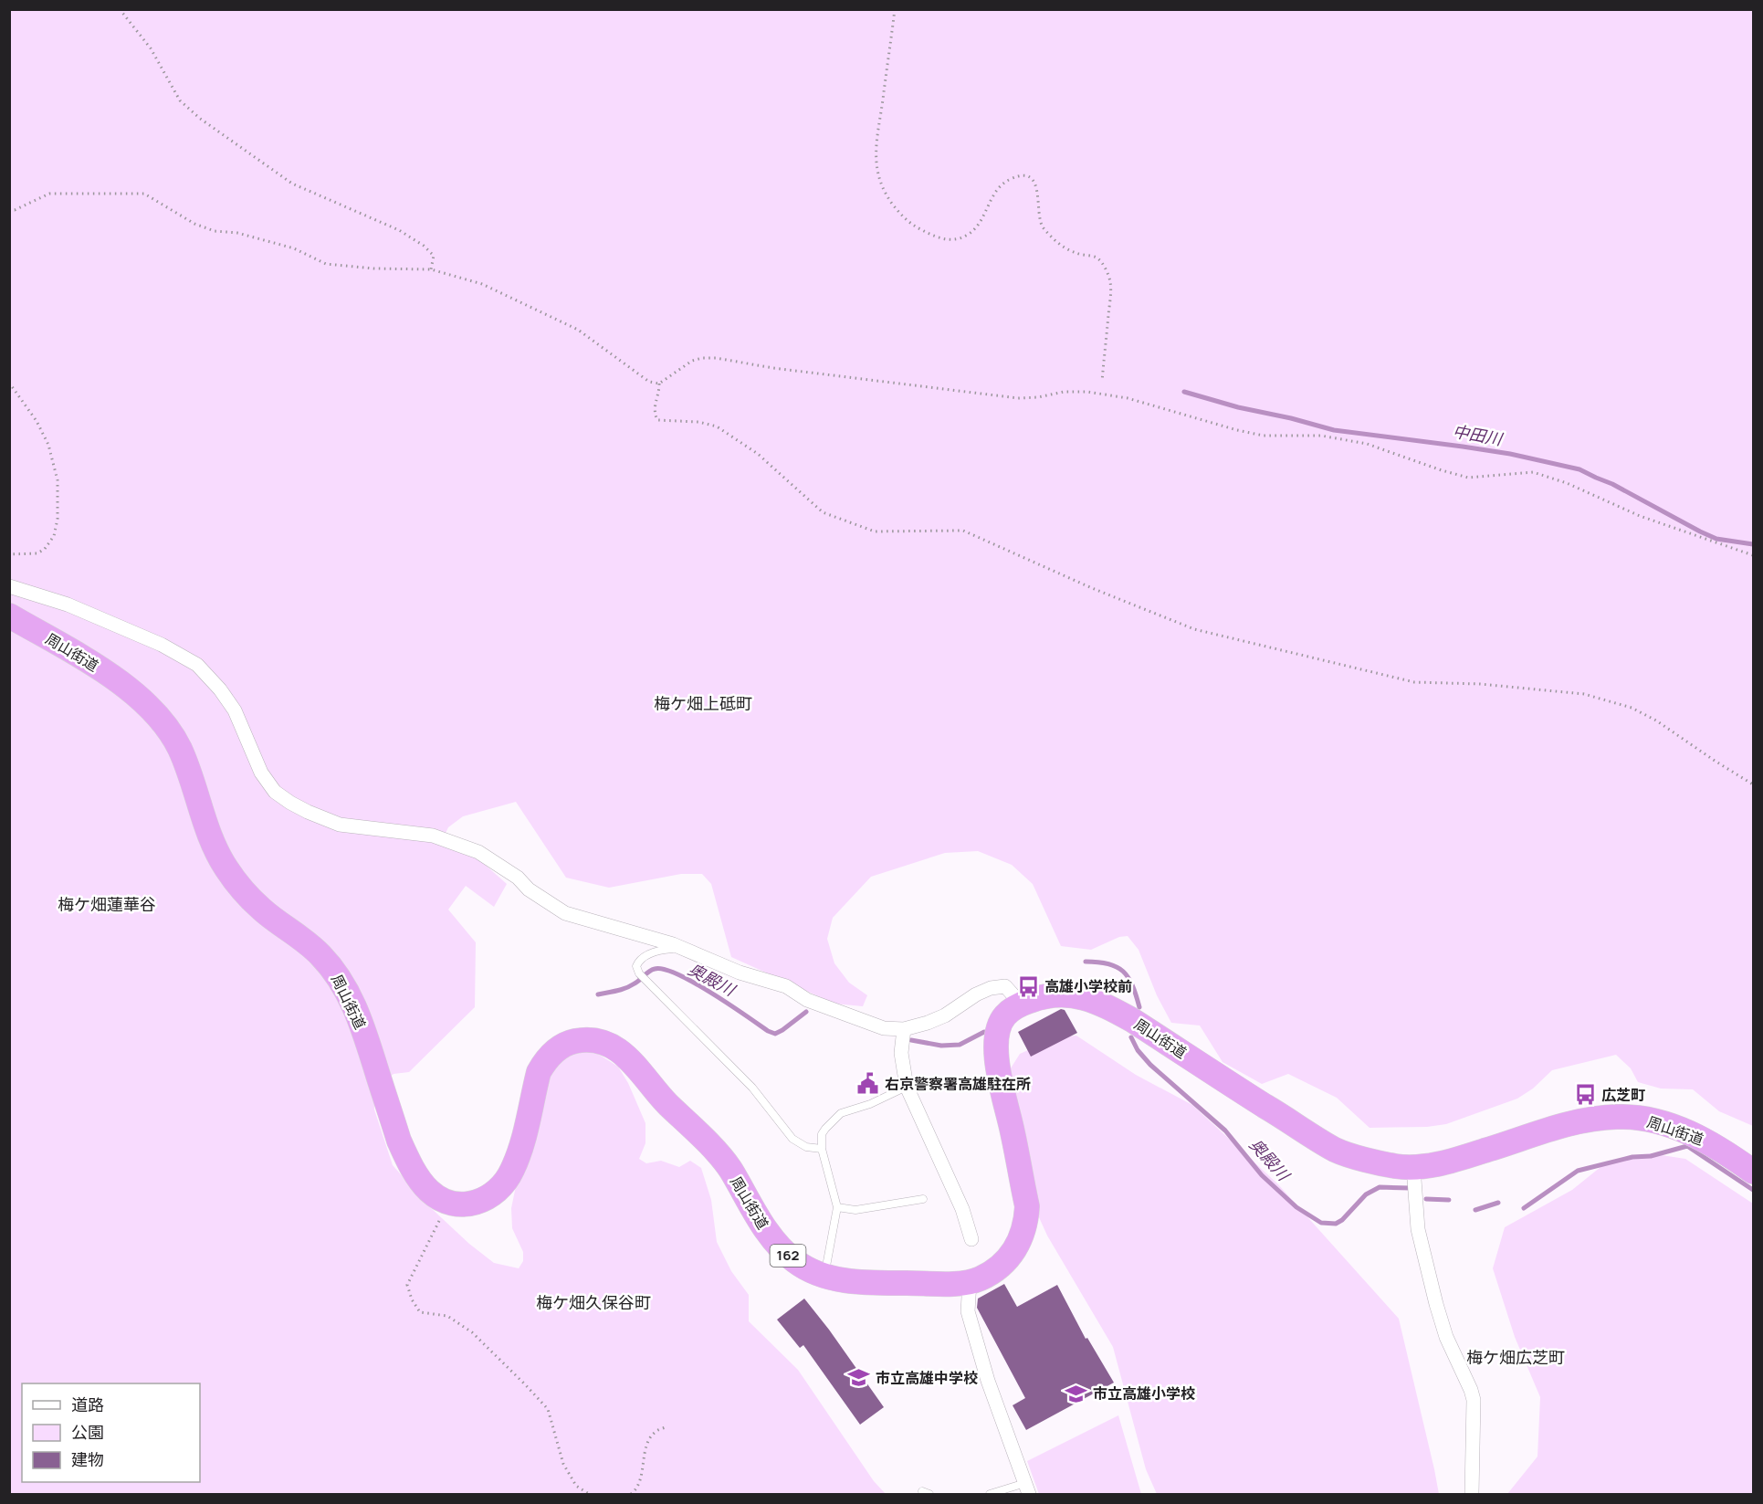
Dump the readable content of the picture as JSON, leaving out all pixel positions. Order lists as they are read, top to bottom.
{
  "streets": {
    "highway": ["周山街道", "162"]
  },
  "districts": [
    "梅ケ畑上砥町",
    "梅ケ畑蓮華谷",
    "梅ケ畑久保谷町",
    "梅ケ畑広芝町"
  ],
  "water": ["中田川", "奥殿川"],
  "places": {
    "bus stop": ["高雄小学校前", "広芝町"],
    "public building": ["右京警察署高雄駐在所"],
    "school or university": ["市立高雄中学校", "市立高雄小学校"]
  },
  "legend": ["道路", "公園", "建物"]
}
